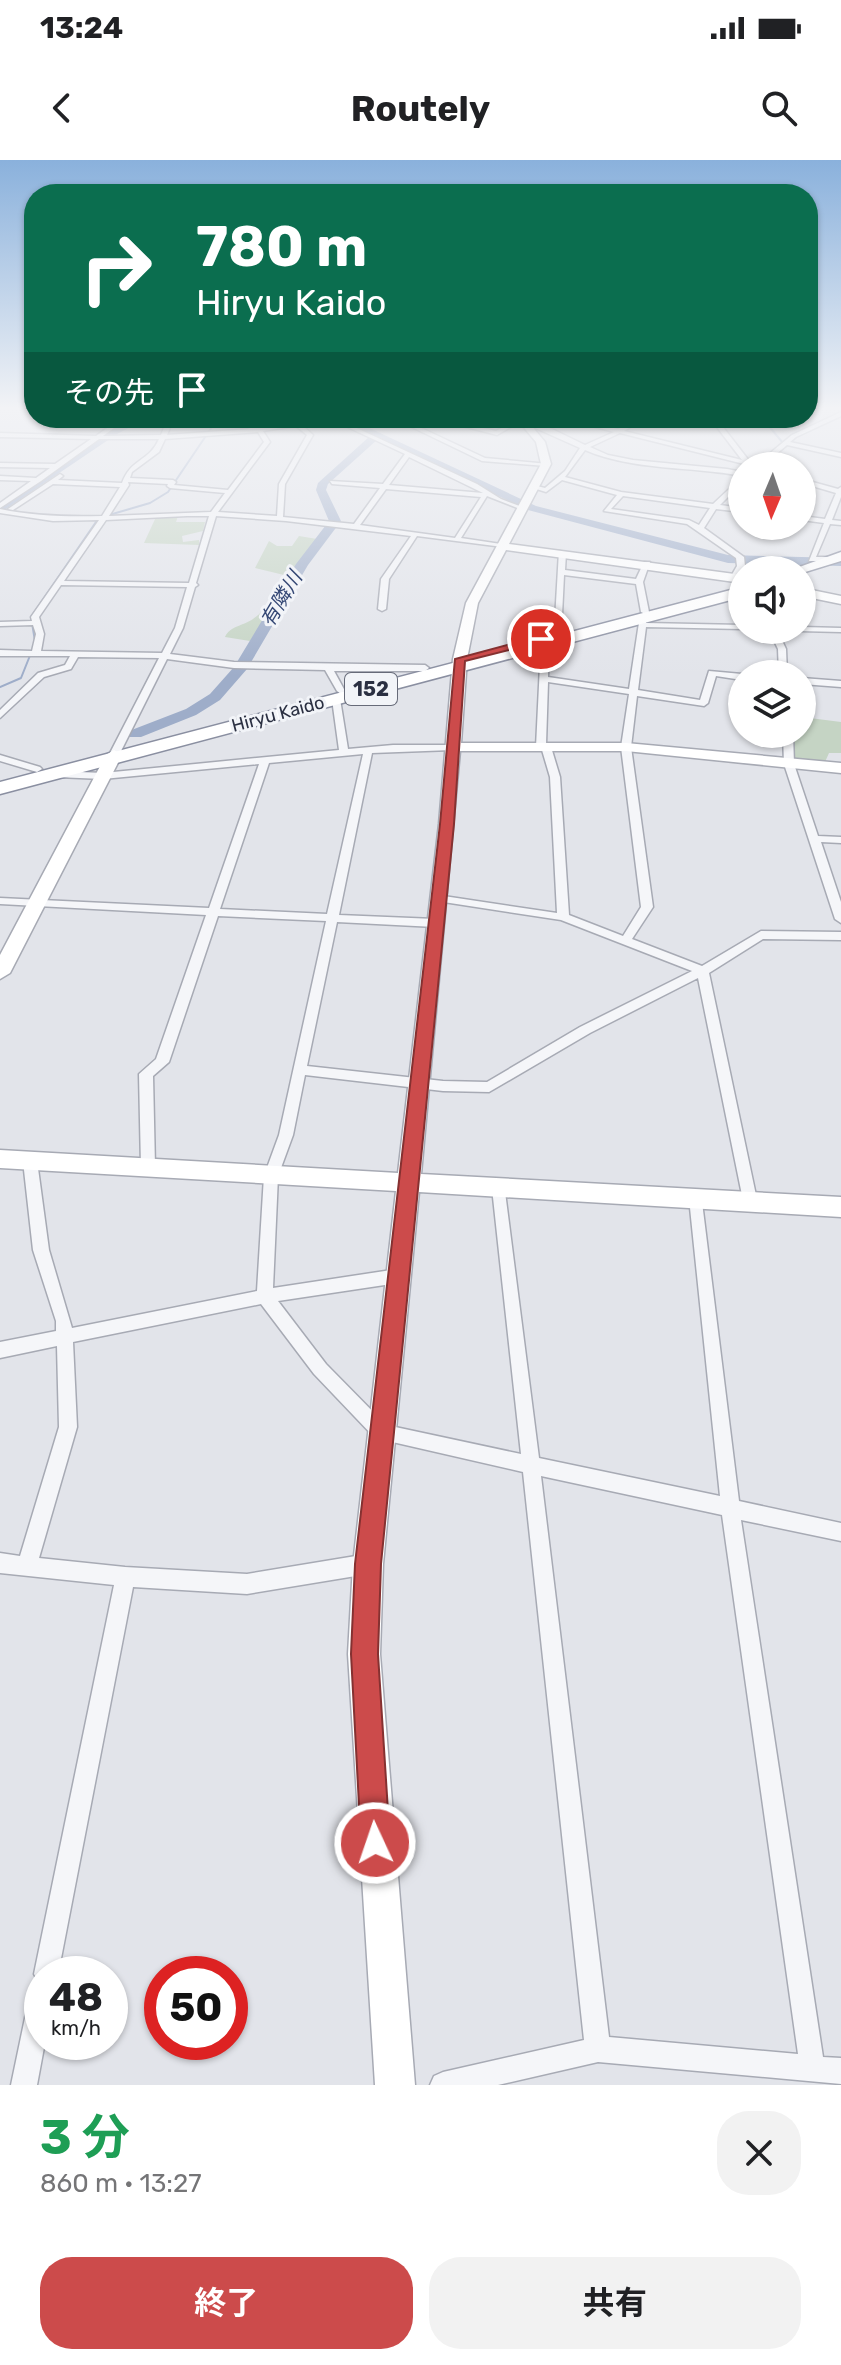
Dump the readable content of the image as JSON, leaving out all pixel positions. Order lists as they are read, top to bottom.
{
  "streets": {
    "highway": ["152", "Hiryu Kaido"]
  },
  "water": ["有隣川"],
  "north": "bottom",
  "page": {
    "status": "13:24",
    "header": "Routely",
    "turn": ["780 m", "Hiryu Kaido"],
    "then": "その先",
    "speed": "48 km/h",
    "limit": "50",
    "heading": ["3 分", "860 m · 13:27"],
    "buttons": ["終了", "共有"]
  }
}
